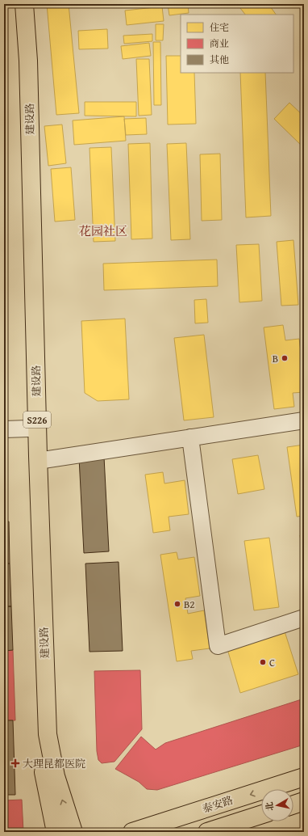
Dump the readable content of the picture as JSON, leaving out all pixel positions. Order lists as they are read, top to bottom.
{
  "streets": {
    "main road": ["建设路", "S226", "泰安路"]
  },
  "districts": ["花园社区"],
  "places": {
    "other": ["B", "B2", "C"],
    "health": ["大理昆都医院"]
  },
  "legend": ["住宅", "商业", "其他"],
  "north": "left"
}
